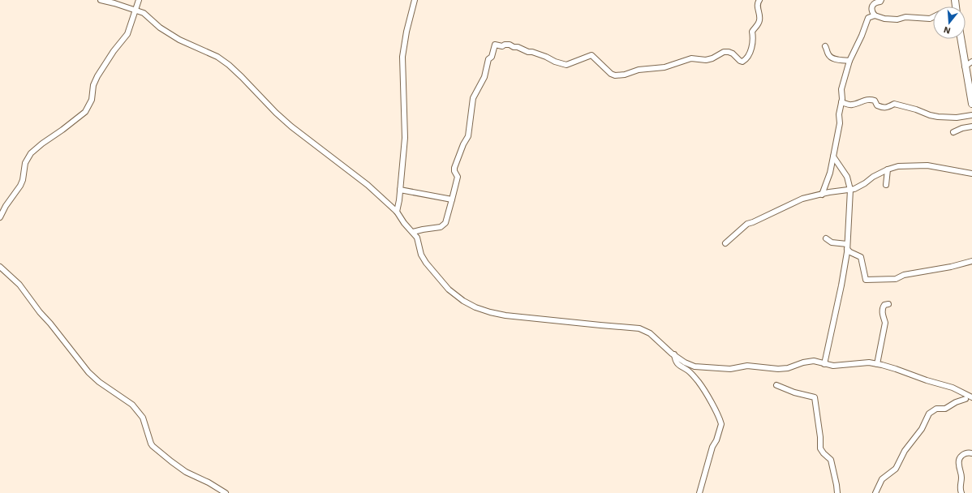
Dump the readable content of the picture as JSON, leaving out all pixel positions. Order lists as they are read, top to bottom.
{
  "north": "bottom"
}
